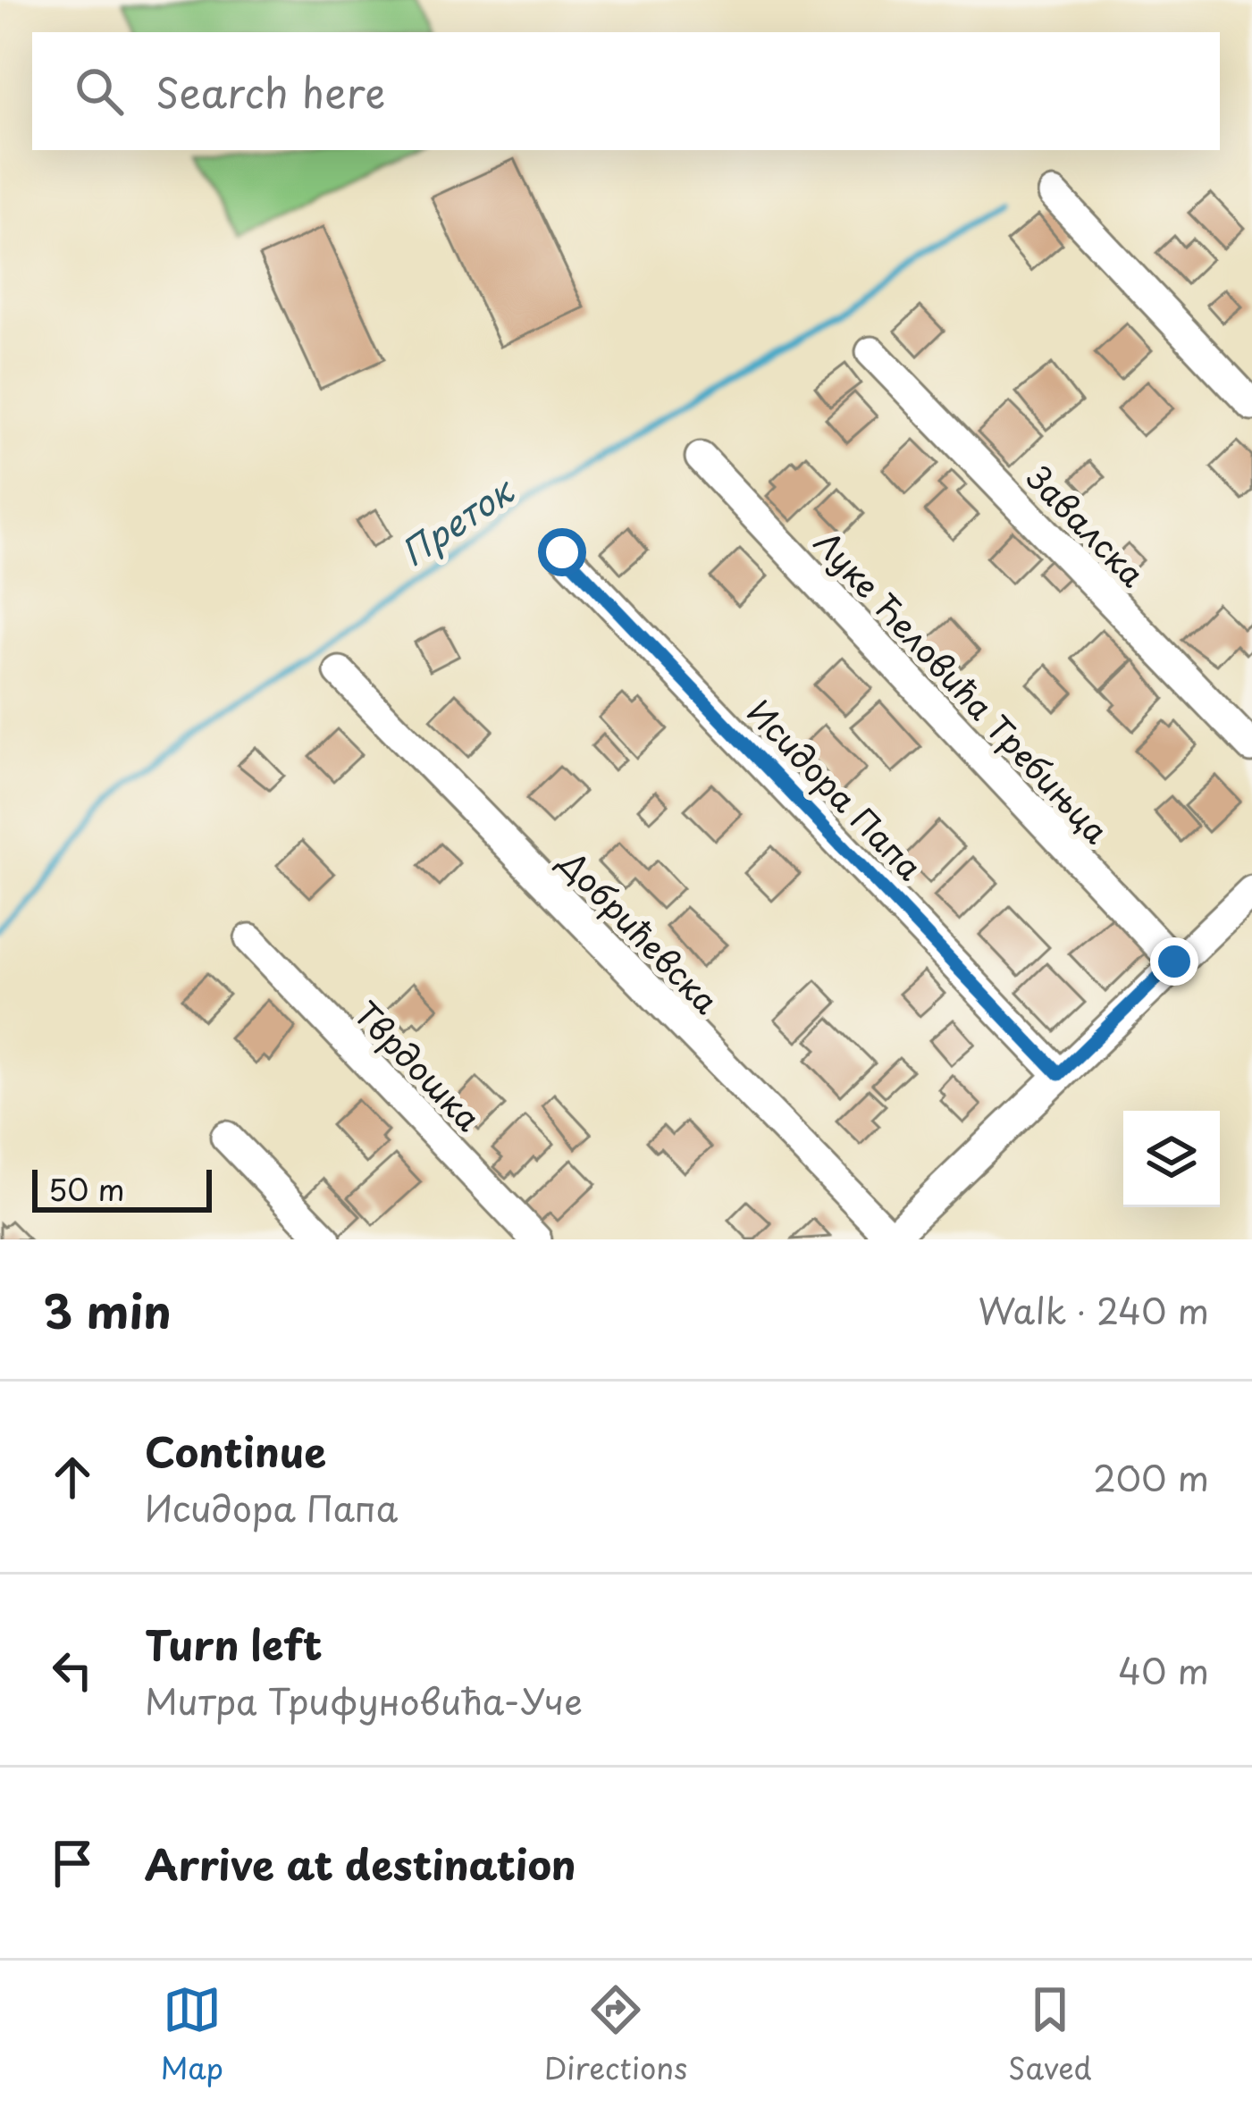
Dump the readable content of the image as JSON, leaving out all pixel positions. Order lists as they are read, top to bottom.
{
  "streets": {
    "street": [
      "Завалска",
      "Луке Ћеловића Требињца",
      "Исидора Папа",
      "Добрићевска",
      "Тврдошка"
    ]
  },
  "water": ["Преток"],
  "scale_bar": "50 m",
  "page": {
    "search": "Search here",
    "scale": "50 m",
    "heading": ["3 min", "Walk · 240 m"],
    "list": [
      ["Continue", "Исидора Папа", "200 m"],
      ["Turn left", "Митра Трифуновића-Уче", "40 m"],
      "Arrive at destination"
    ],
    "nav": ["Map", "Directions", "Saved"]
  }
}
